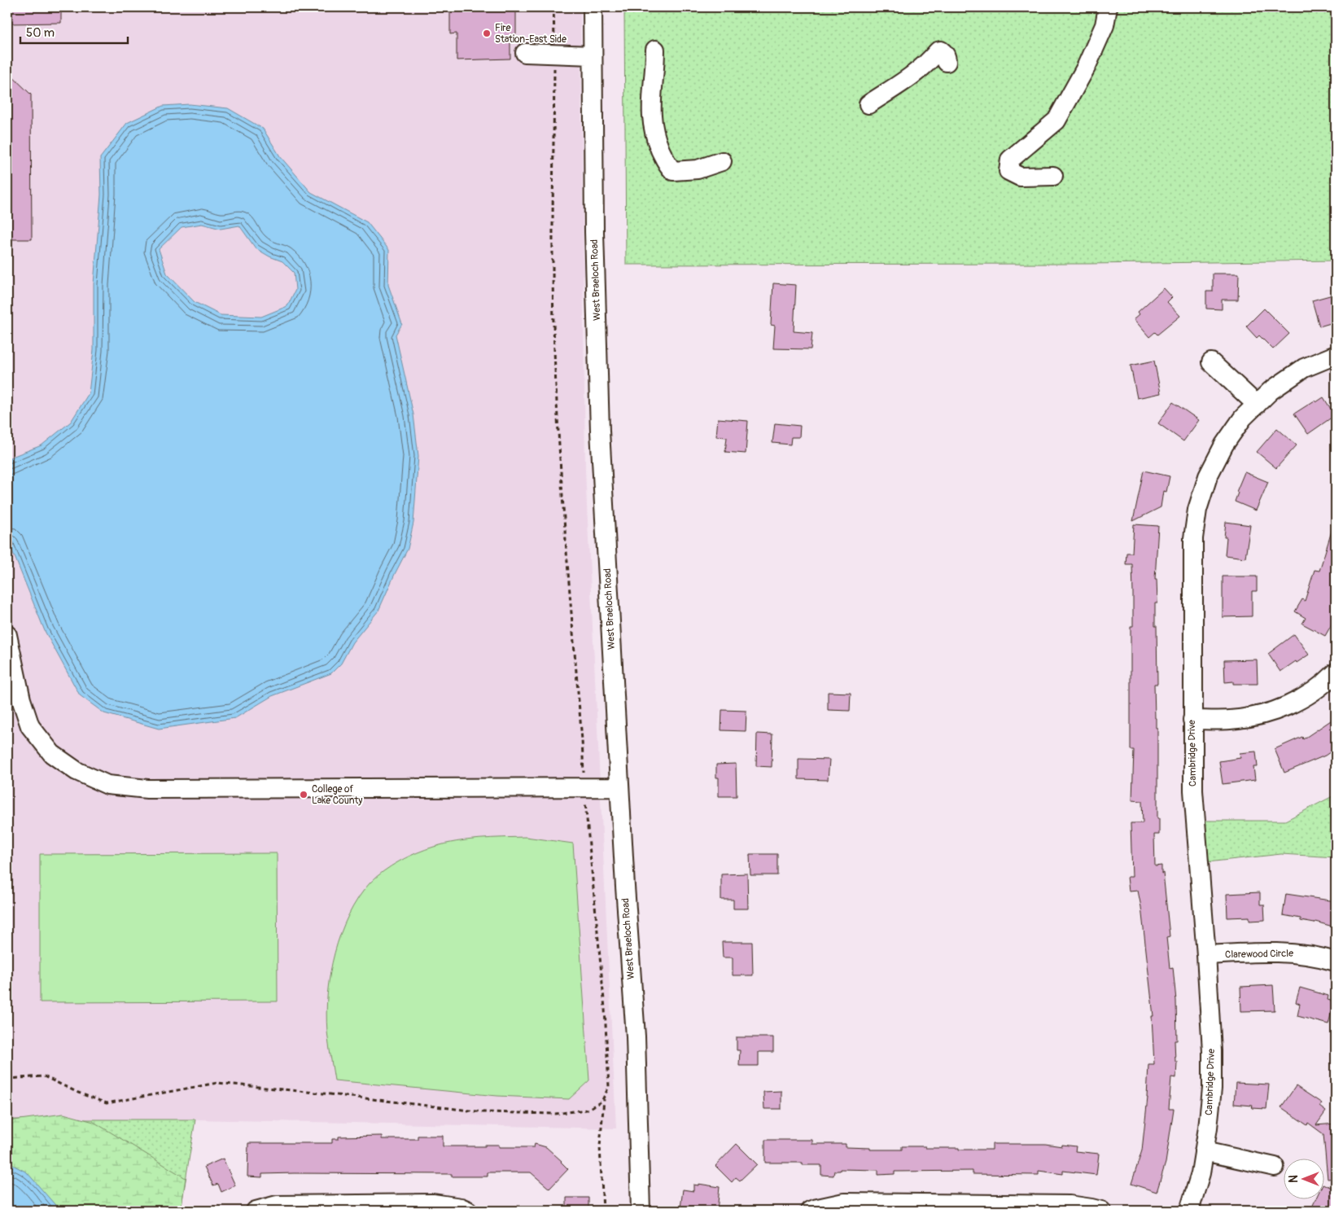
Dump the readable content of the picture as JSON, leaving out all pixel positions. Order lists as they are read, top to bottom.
{
  "streets": {
    "street": ["West Braeloch Road", "Cambridge Drive", "Clarewood Circle"]
  },
  "crossings": [
    ["Cambridge Drive", "Clarewood Circle"]
  ],
  "places": ["Fire Station-East Side", "College of Lake County"],
  "scale_bar": "50 m",
  "north": "left"
}
